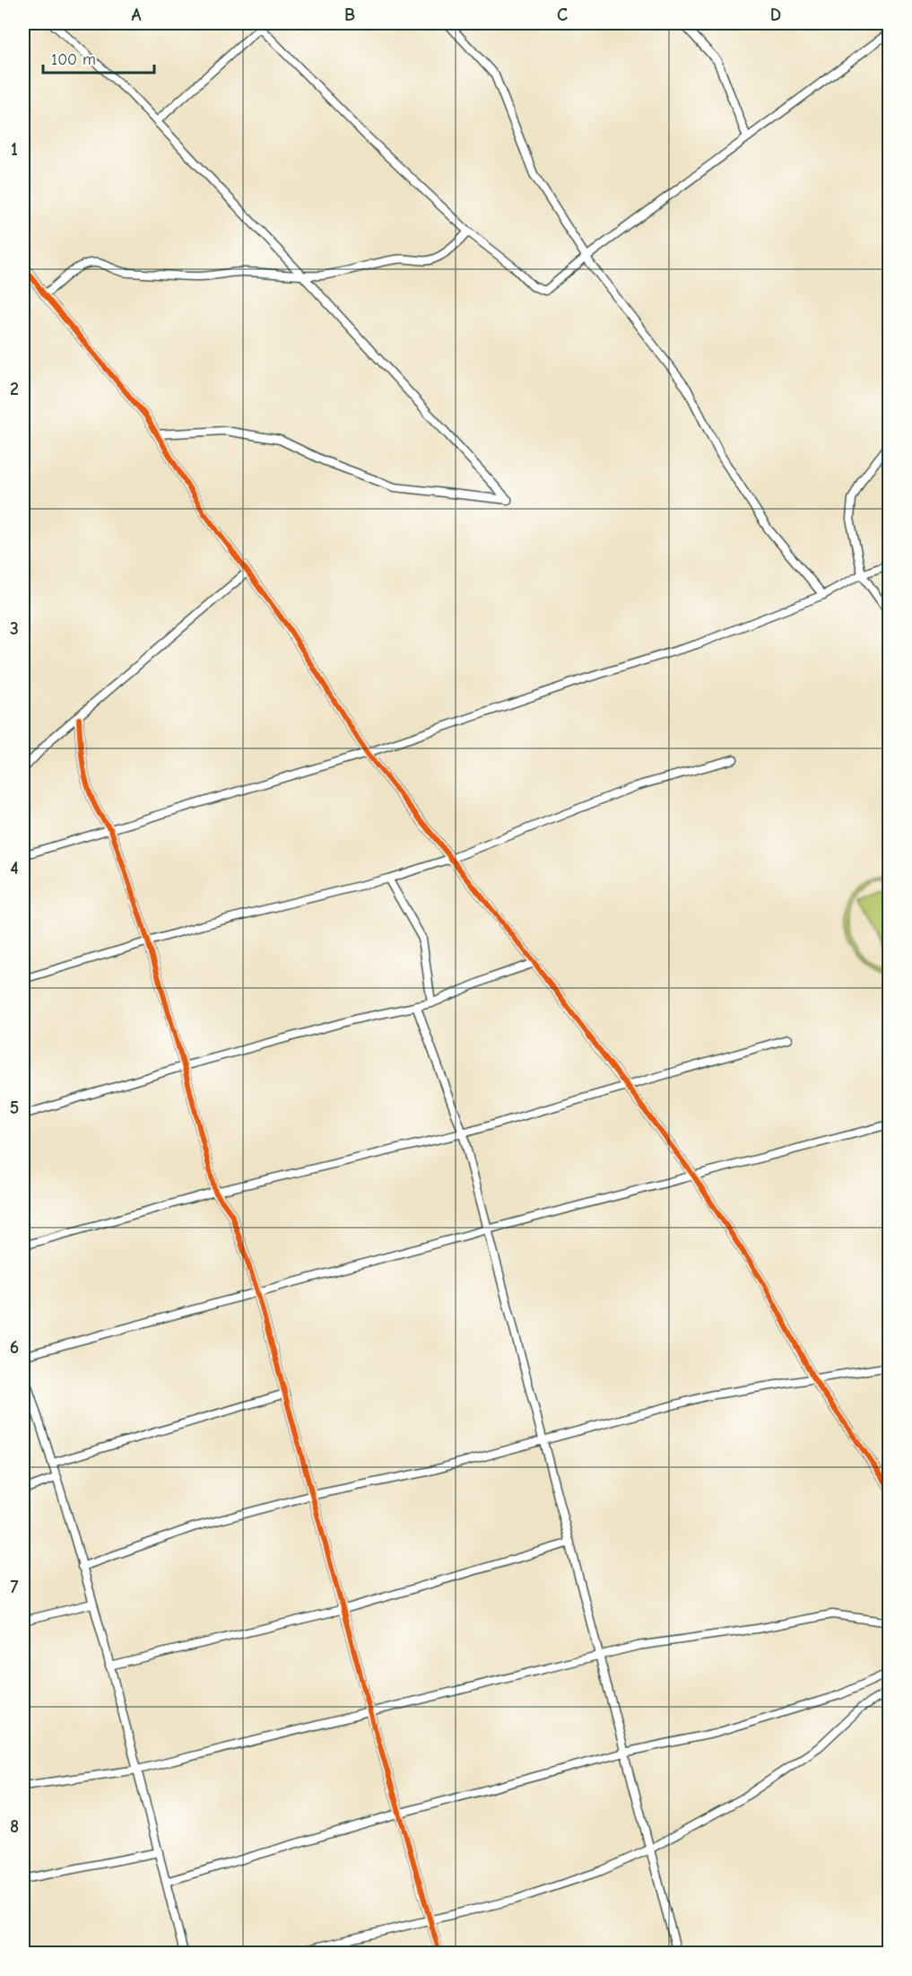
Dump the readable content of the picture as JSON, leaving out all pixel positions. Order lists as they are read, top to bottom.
{
  "scale_bar": "100 m",
  "grid": {
    "columns": [
      "A",
      "B",
      "C",
      "D"
    ],
    "rows": [
      "1",
      "2",
      "3",
      "4",
      "5",
      "6",
      "7",
      "8"
    ]
  }
}
